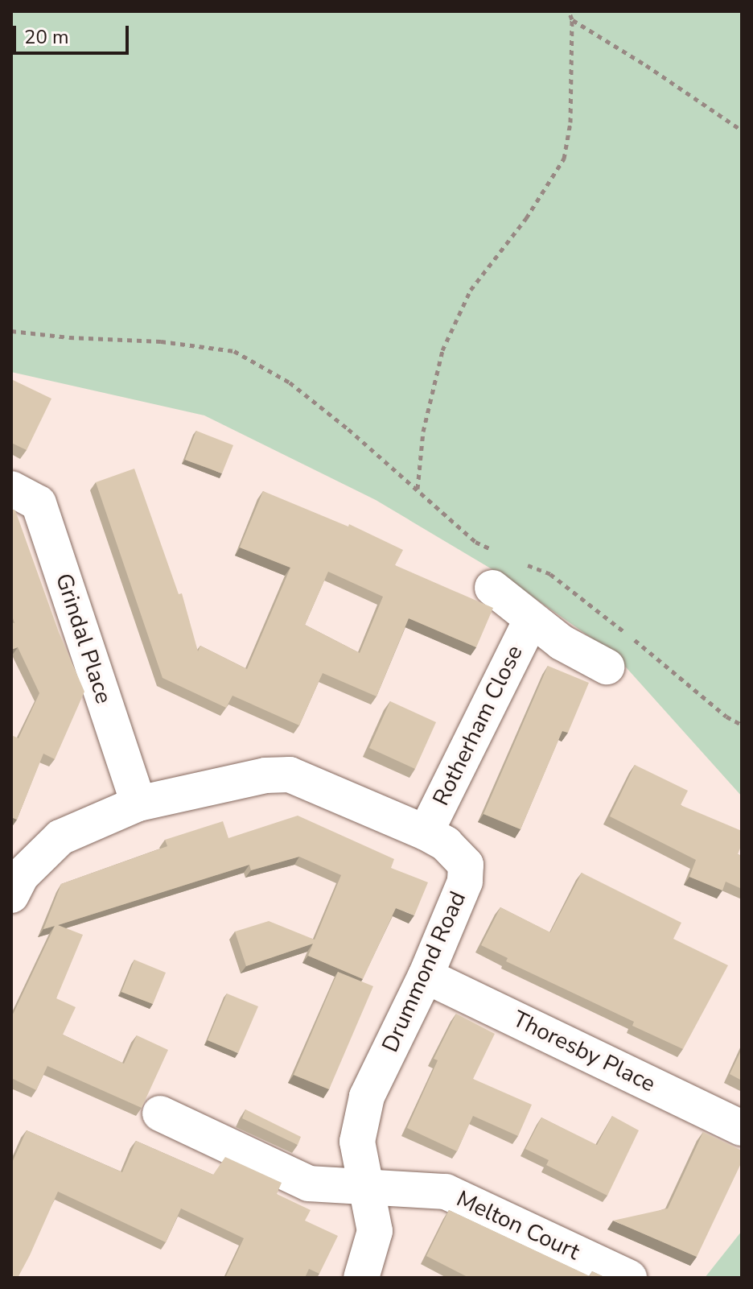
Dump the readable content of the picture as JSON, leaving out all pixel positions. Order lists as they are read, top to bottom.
{
  "streets": {
    "street": [
      "Grindal Place",
      "Rotherham Close",
      "Drummond Road",
      "Thoresby Place",
      "Melton Court"
    ]
  },
  "crossings": [
    ["Grindal Place", "Drummond Road"],
    ["Rotherham Close", "Drummond Road"],
    ["Drummond Road", "Thoresby Place"],
    ["Drummond Road", "Melton Court"]
  ],
  "scale_bar": "20 m"
}
